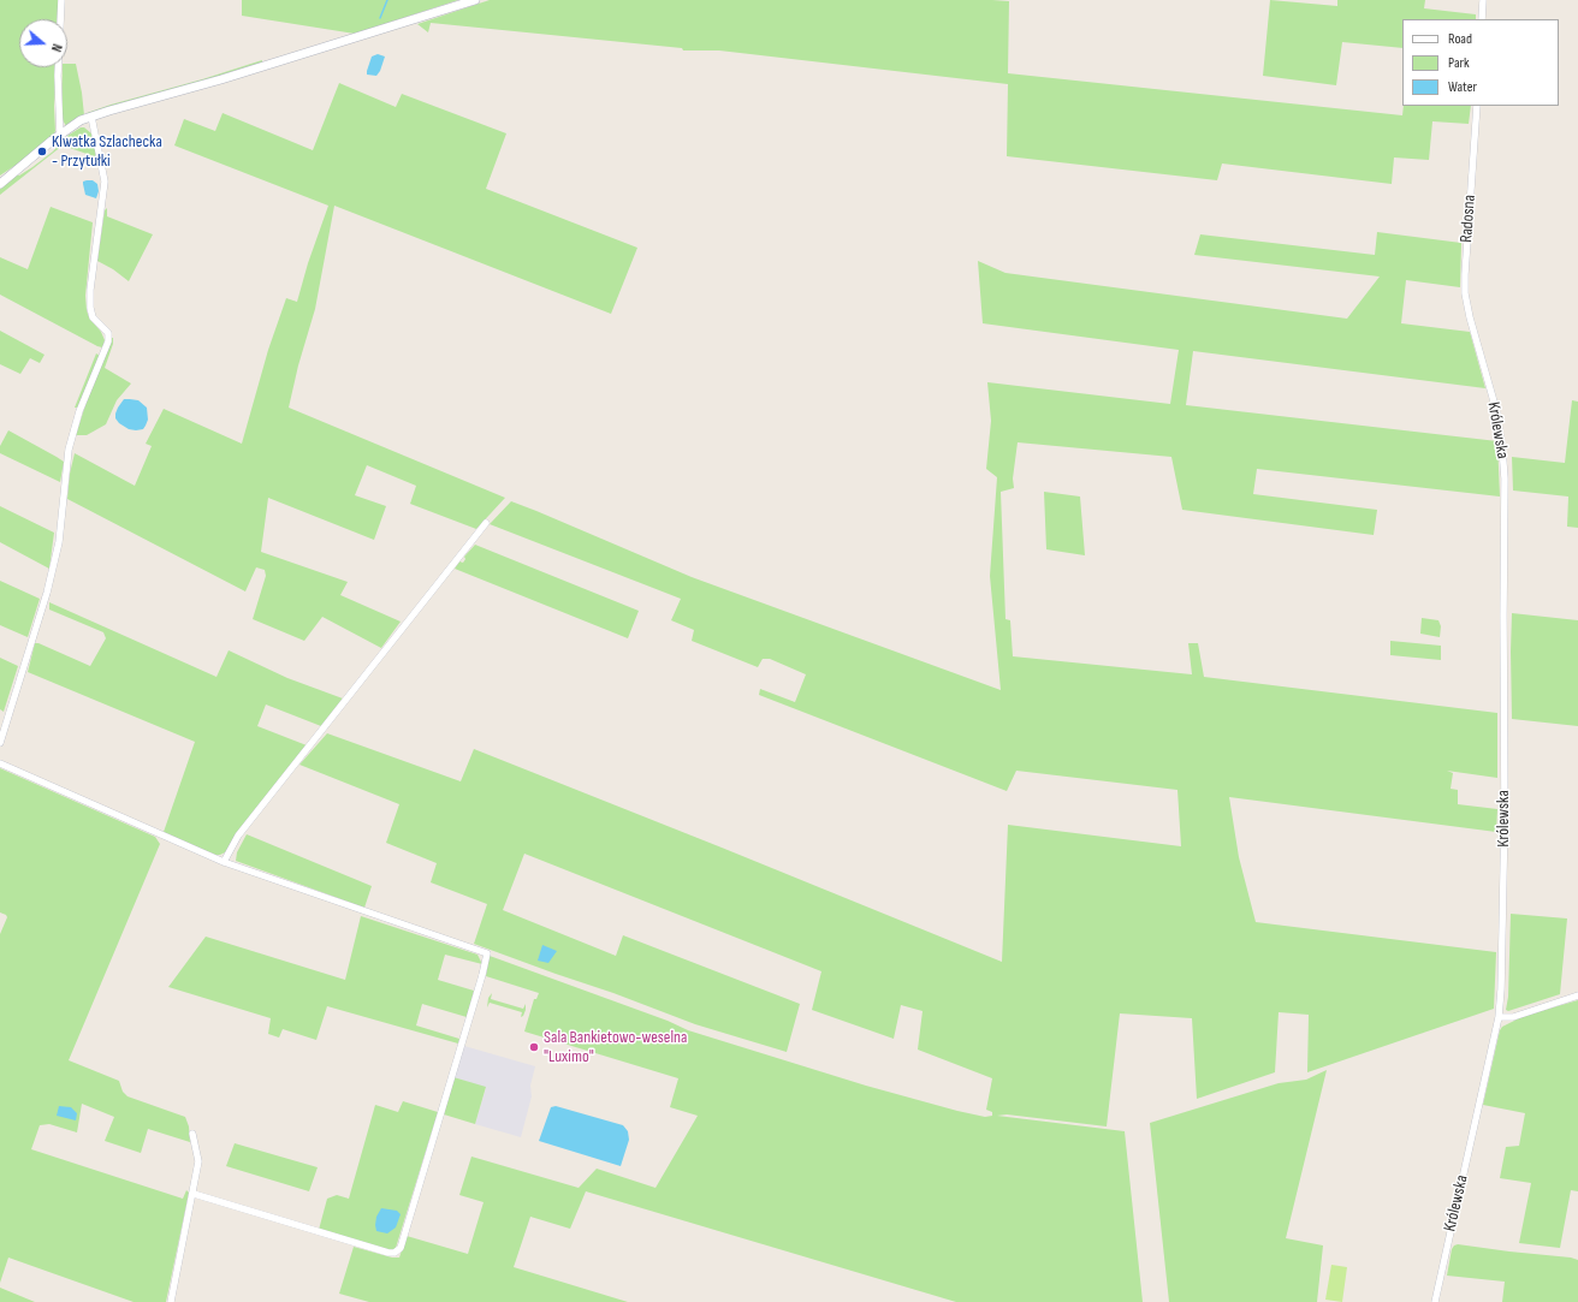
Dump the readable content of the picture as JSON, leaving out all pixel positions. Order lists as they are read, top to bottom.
{
  "streets": {
    "street": ["Radosna", "Królewska"]
  },
  "crossings": [
    ["Radosna", "Królewska"]
  ],
  "places": ["Klwatka Szlachecka - Przytułki", "Sala Bankietowo-weselna \"Luximo\""],
  "legend": ["Road", "Park", "Water"],
  "north": "right"
}
